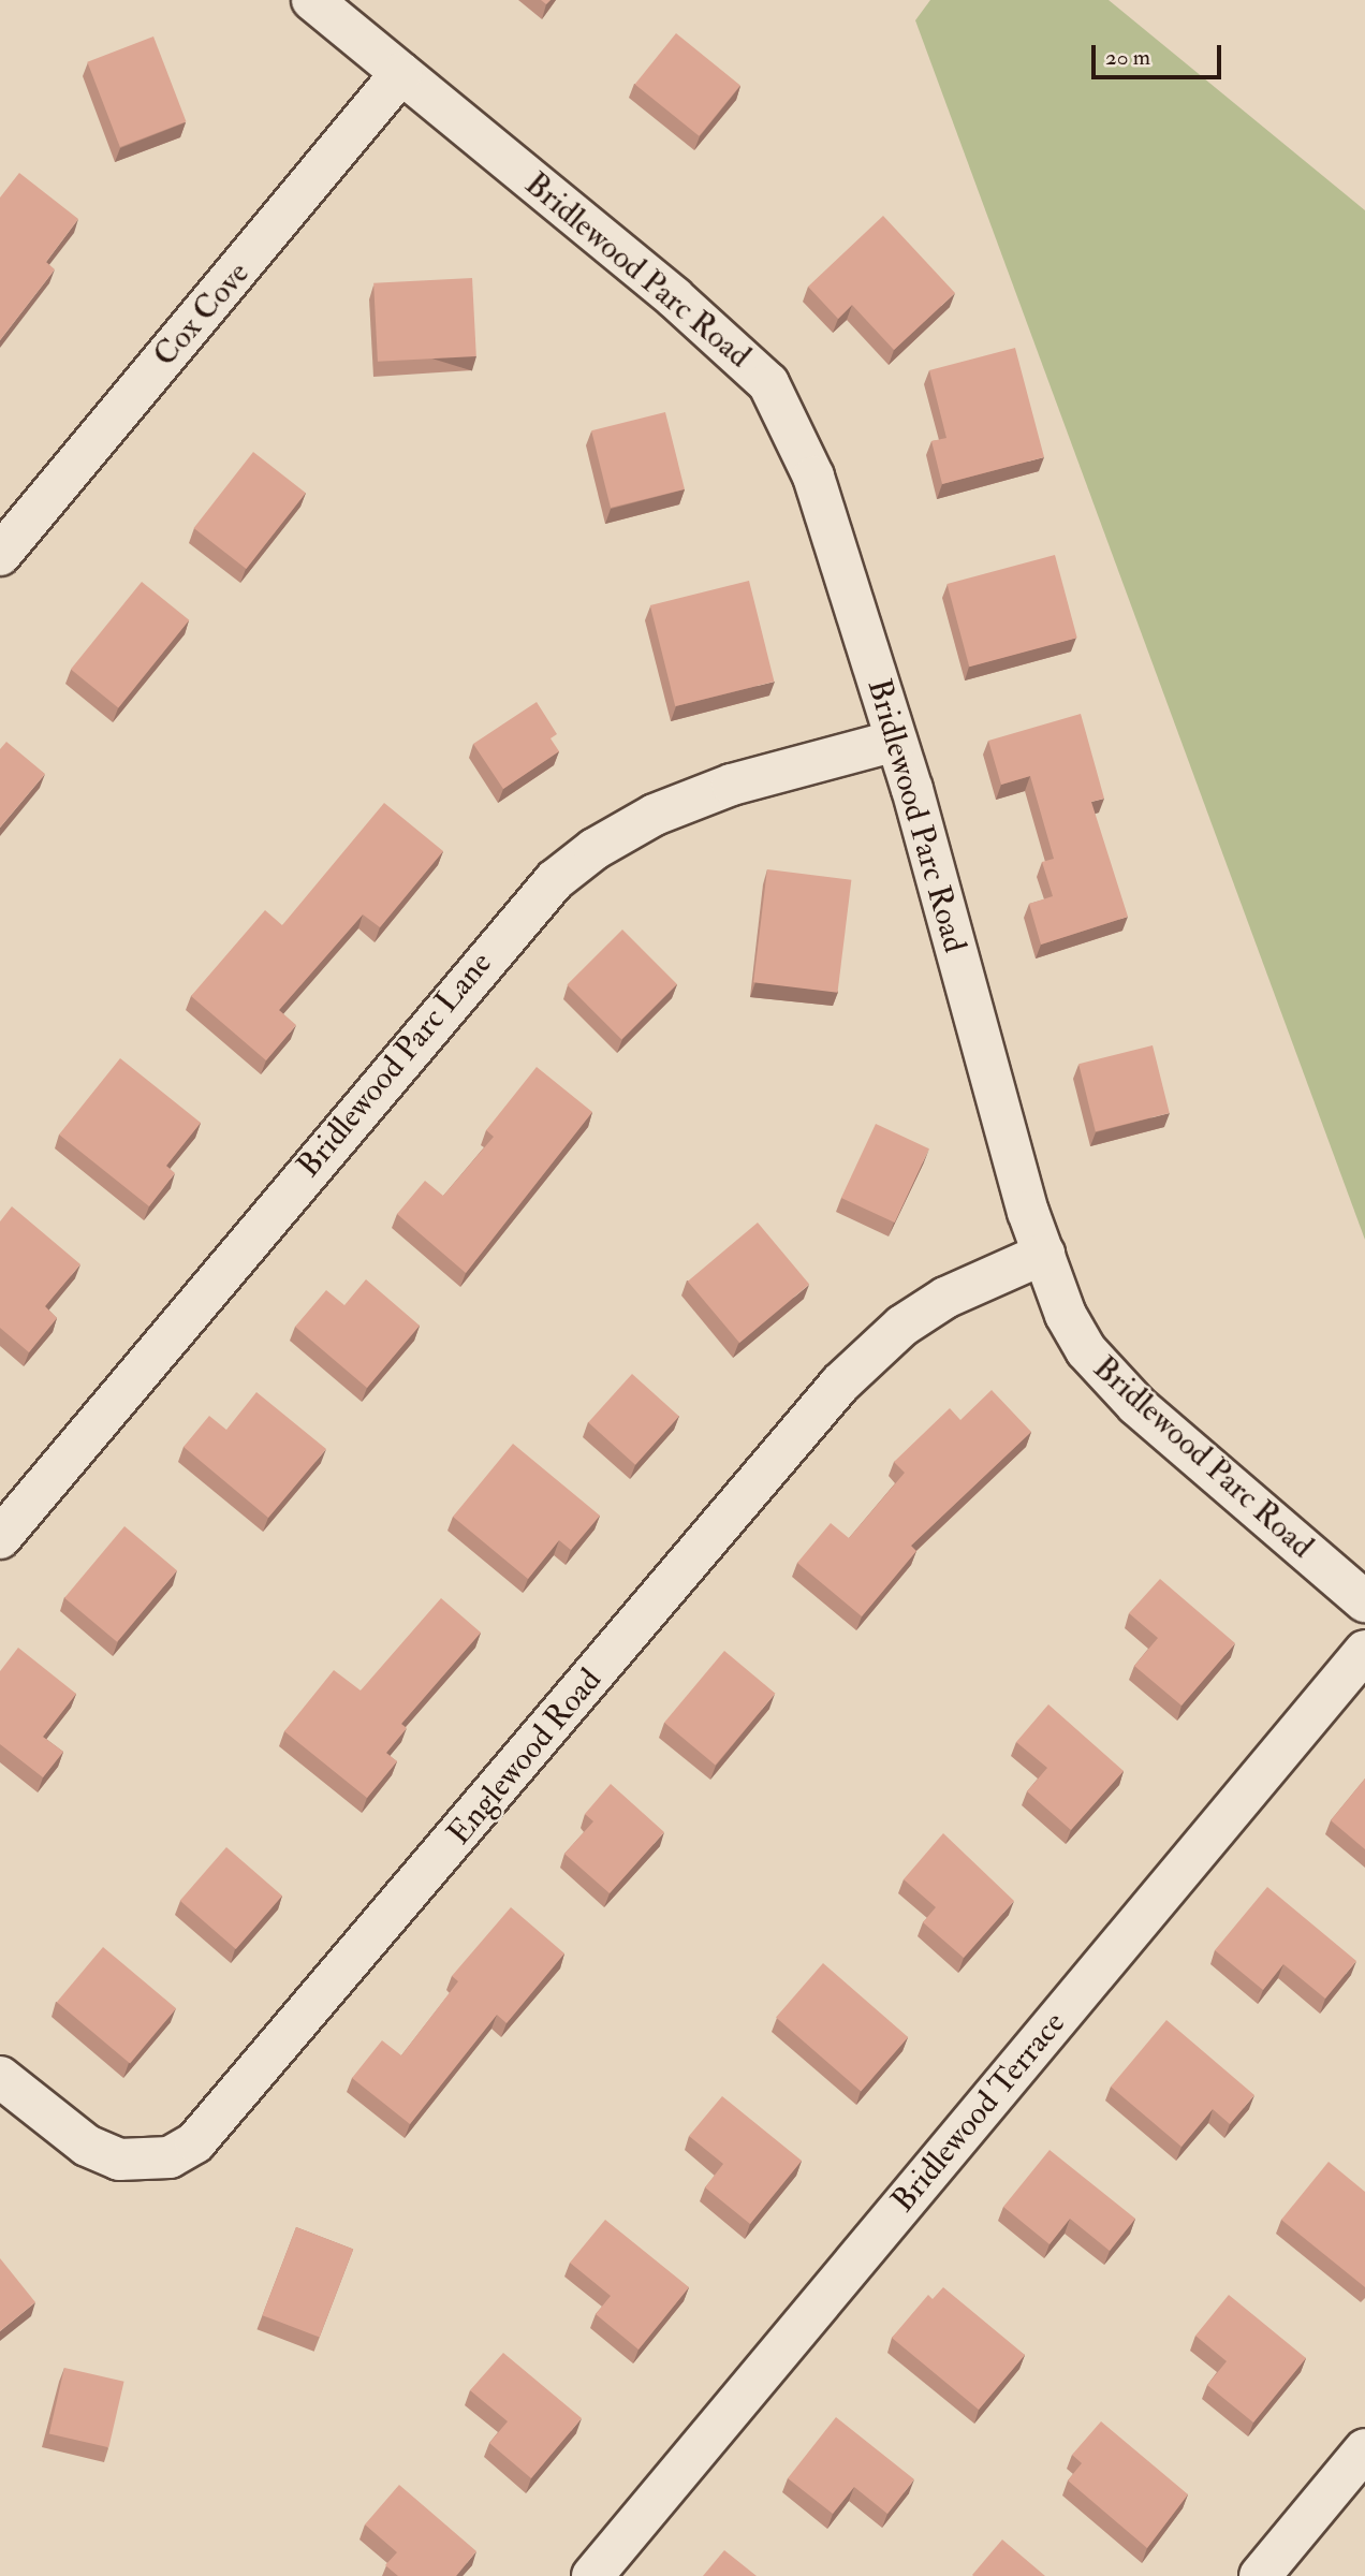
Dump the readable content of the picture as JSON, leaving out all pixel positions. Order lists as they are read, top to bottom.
{
  "streets": {
    "street": [
      "Bridlewood Parc Road",
      "Cox Cove",
      "Bridlewood Parc Lane",
      "Englewood Road",
      "Bridlewood Terrace"
    ]
  },
  "crossings": [
    ["Bridlewood Parc Road", "Cox Cove"],
    ["Bridlewood Parc Road", "Bridlewood Parc Lane"],
    ["Bridlewood Parc Road", "Englewood Road"]
  ],
  "scale_bar": "20 m"
}
